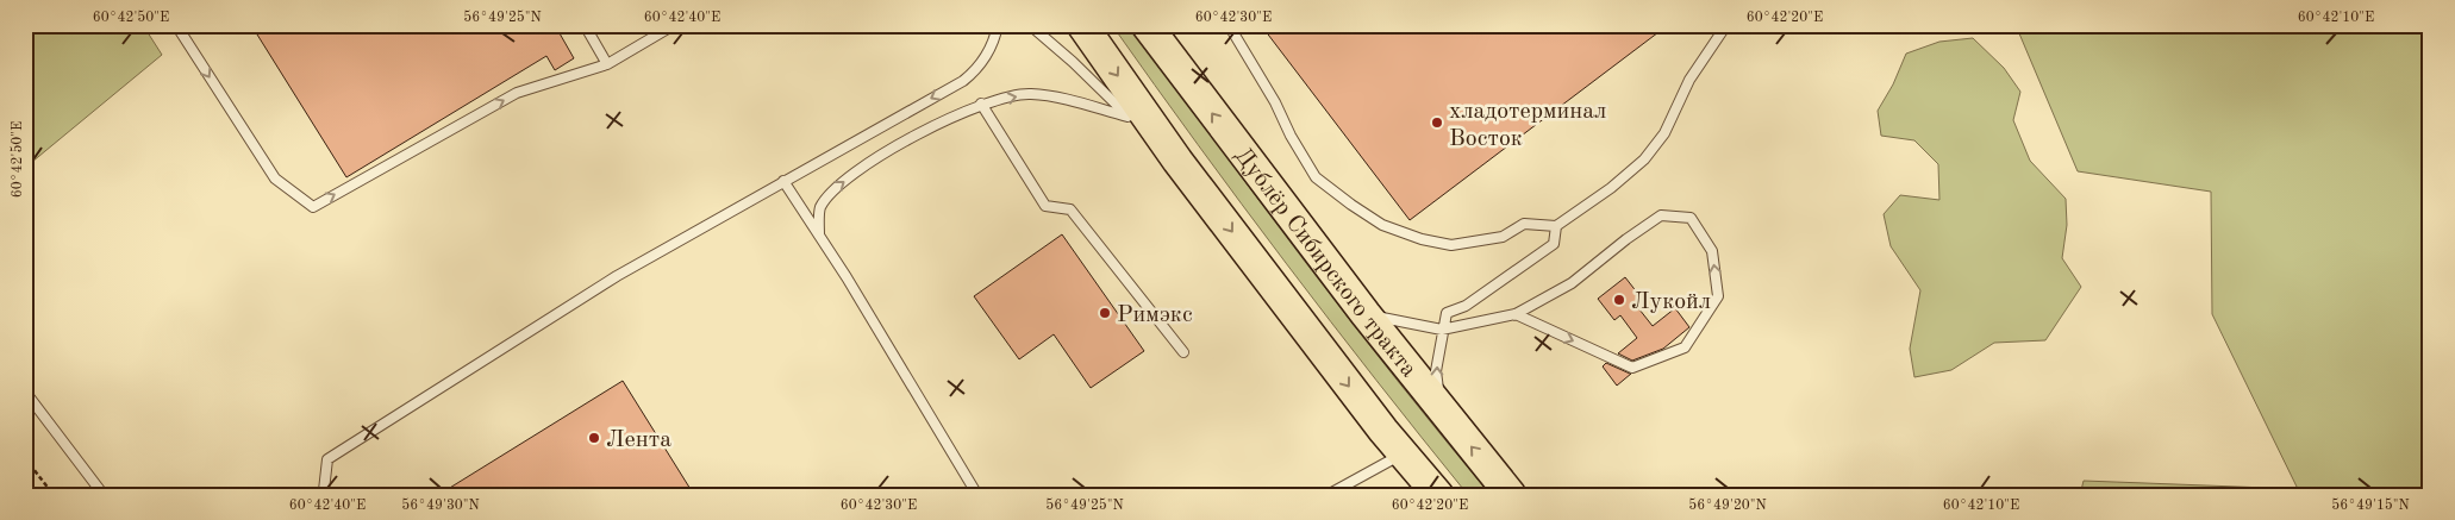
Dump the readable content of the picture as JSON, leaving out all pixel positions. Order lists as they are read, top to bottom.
{
  "streets": {
    "main road": ["Дублёр Сибирского тракта"]
  },
  "places": [
    "хладотерминал Восток",
    "Лукойл",
    "Римэкс",
    "Лента"
  ],
  "coordinates": [
    "60°42'50\"E",
    "56°49'25\"N",
    "60°42'40\"E",
    "60°42'30\"E",
    "60°42'20\"E",
    "60°42'10\"E",
    "56°49'30\"N",
    "56°49'20\"N",
    "56°49'15\"N"
  ]
}
